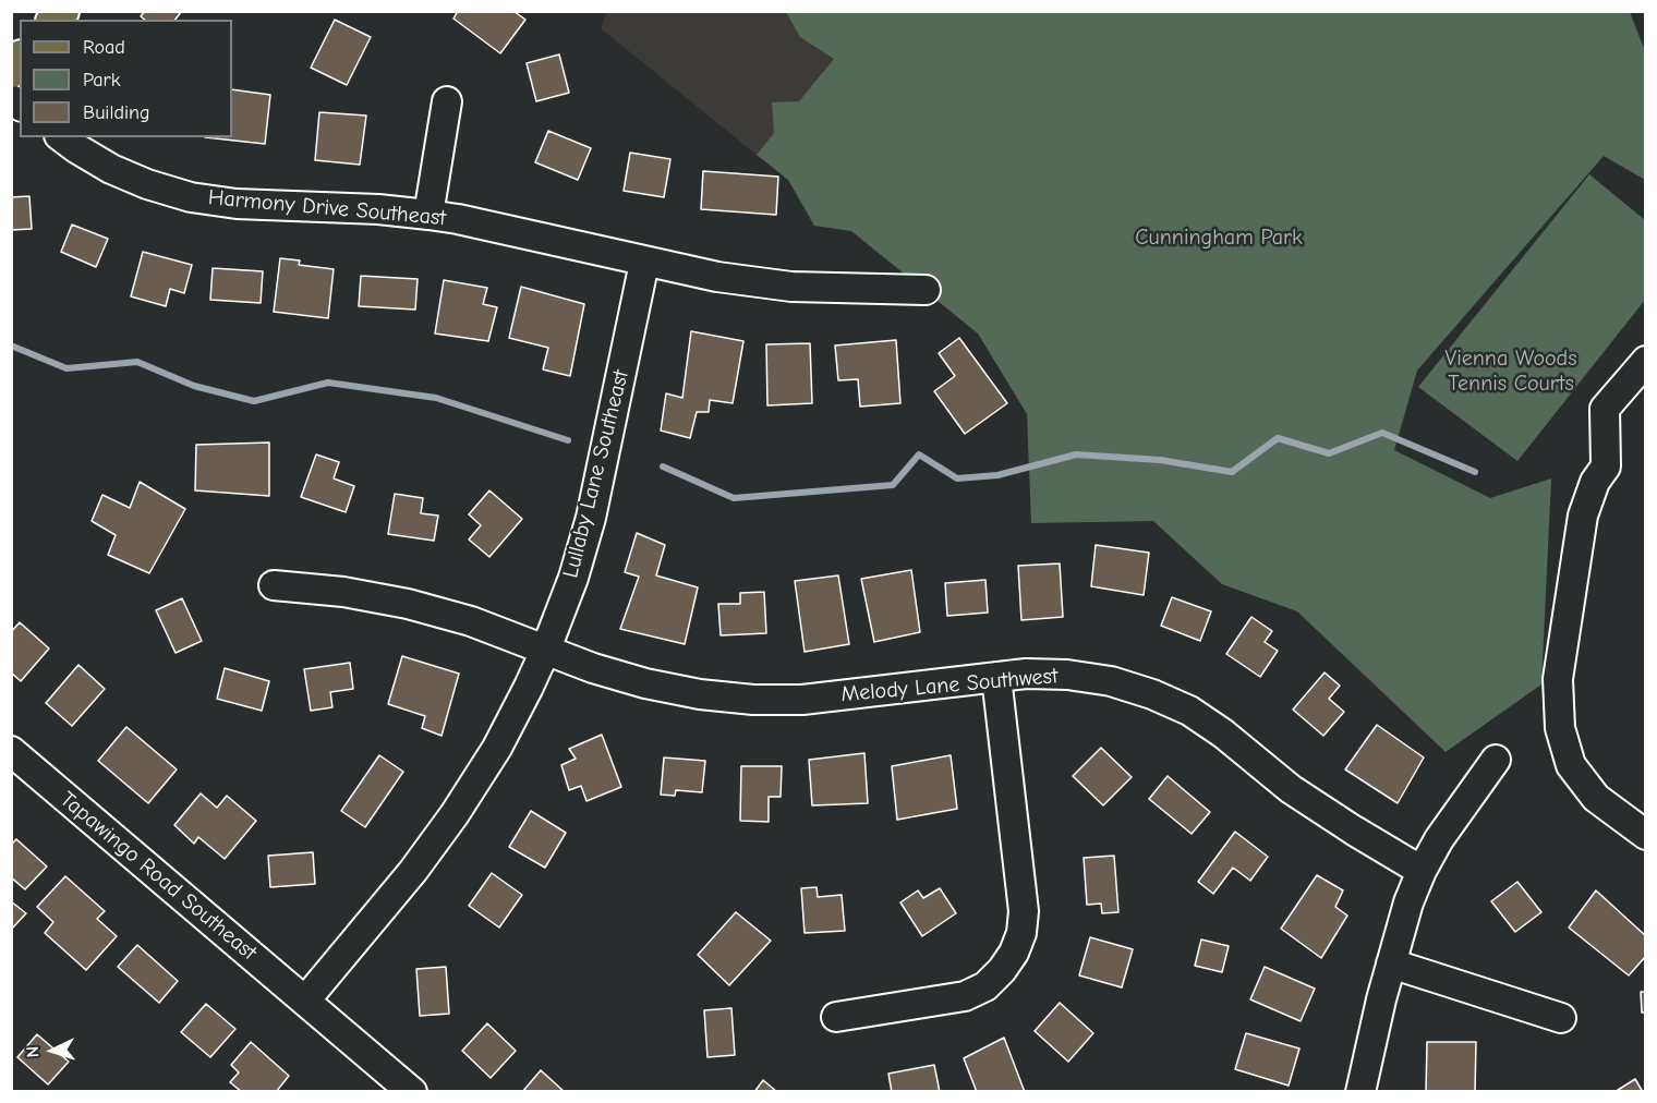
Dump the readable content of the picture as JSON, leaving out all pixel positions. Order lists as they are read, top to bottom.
{
  "streets": {
    "street": [
      "Harmony Drive Southeast",
      "Lullaby Lane Southeast",
      "Melody Lane Southwest",
      "Tapawingo Road Southeast"
    ]
  },
  "crossings": [
    ["Harmony Drive Southeast", "Lullaby Lane Southeast"],
    ["Lullaby Lane Southeast", "Melody Lane Southwest"],
    ["Lullaby Lane Southeast", "Tapawingo Road Southeast"]
  ],
  "parks": ["Cunningham Park", "Vienna Woods Tennis Courts"],
  "legend": ["Road", "Park", "Building"],
  "north": "left"
}
